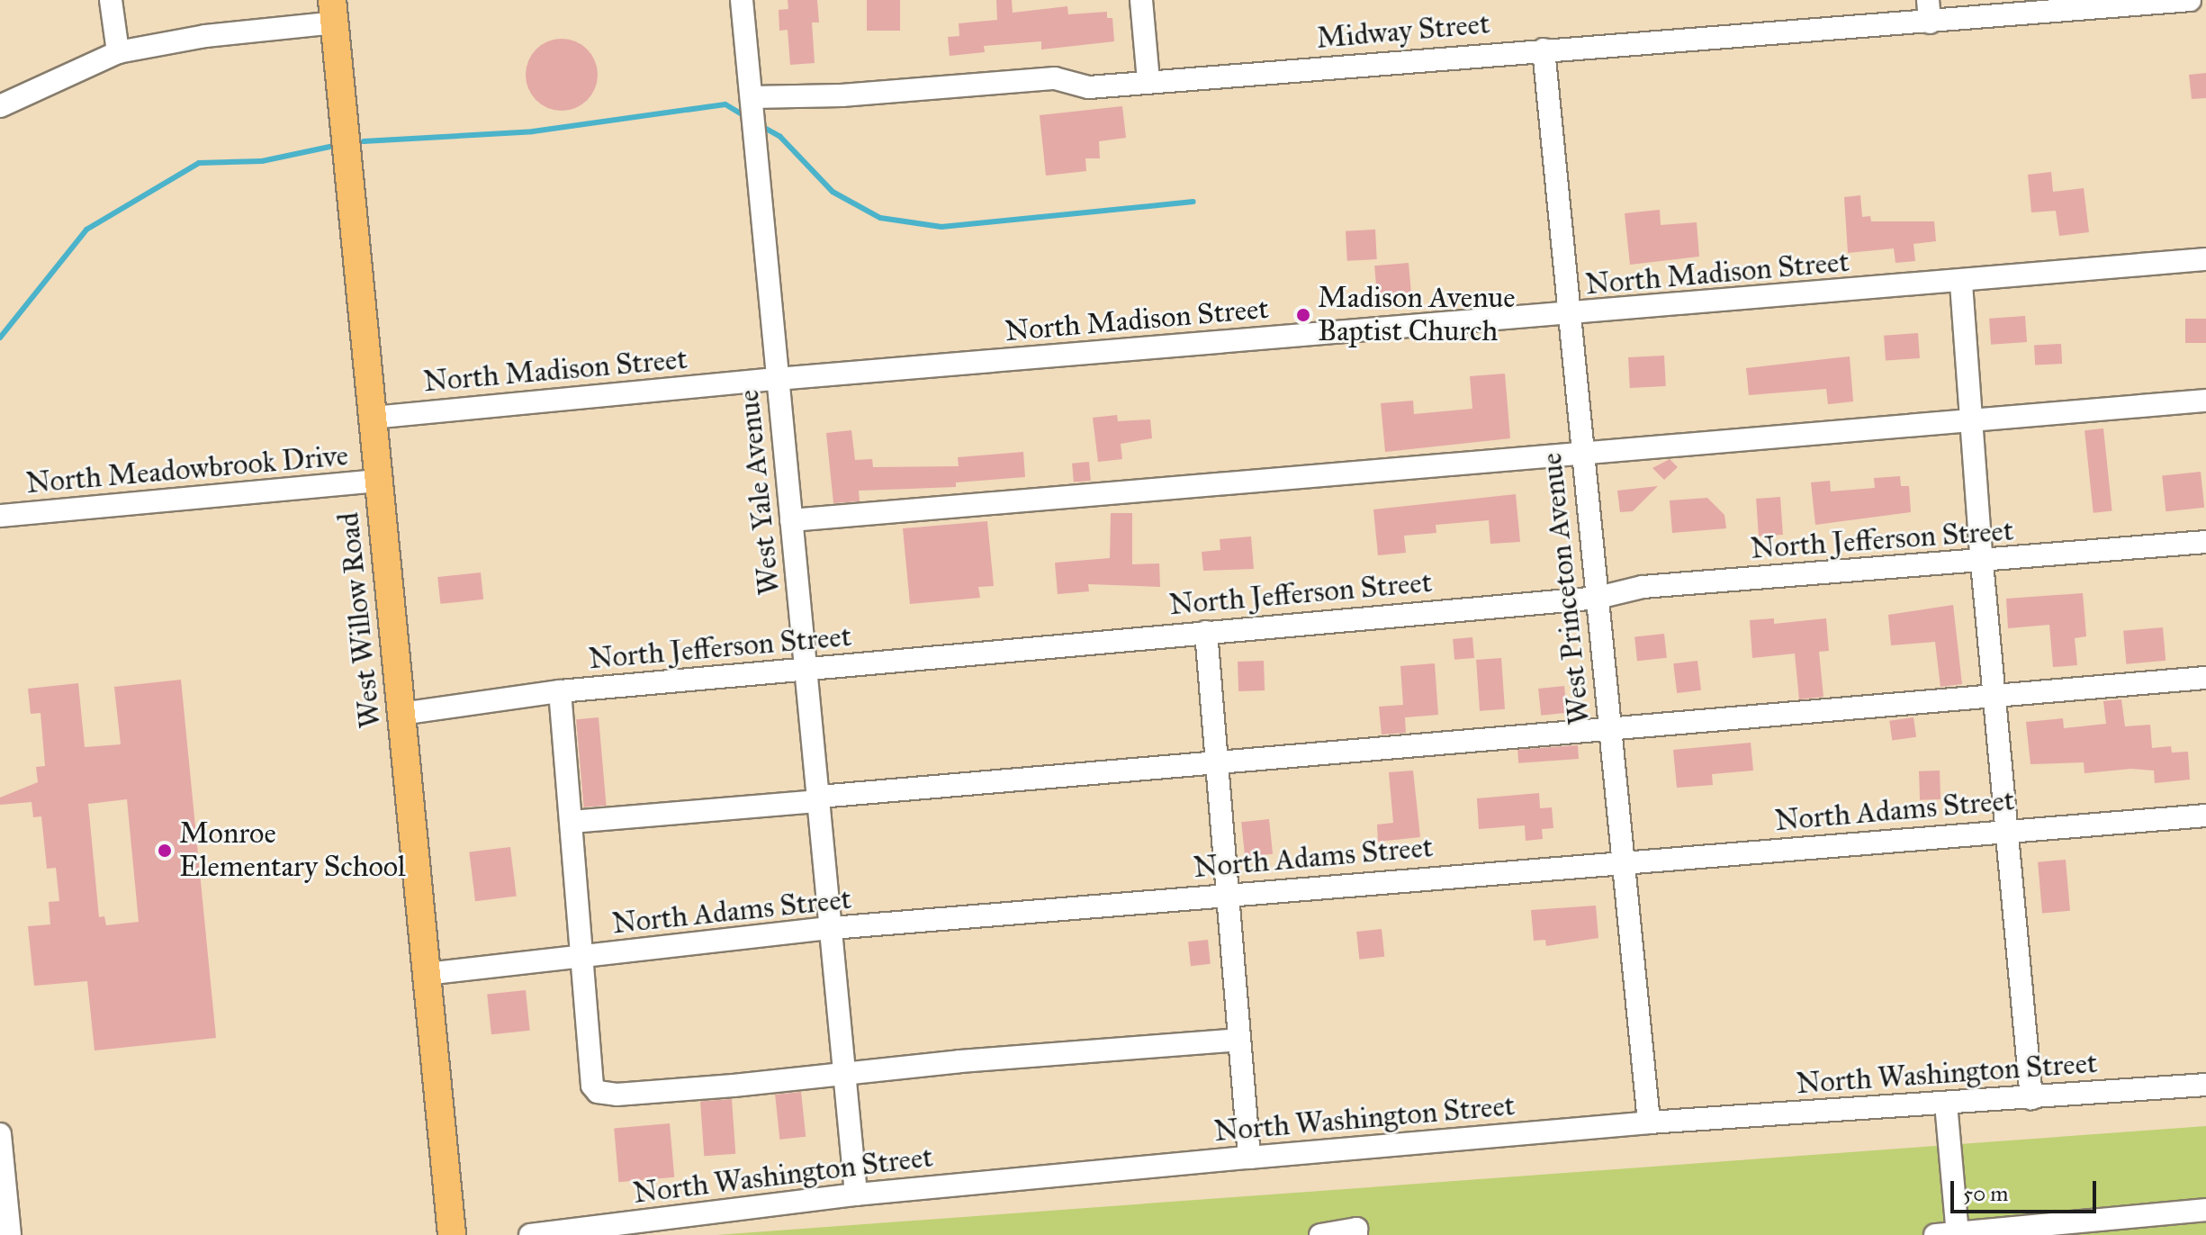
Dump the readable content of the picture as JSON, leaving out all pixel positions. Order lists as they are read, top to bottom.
{
  "streets": {
    "main road": ["West Willow Road"],
    "street": [
      "Midway Street",
      "North Madison Street",
      "North Meadowbrook Drive",
      "West Yale Avenue",
      "North Jefferson Street",
      "West Princeton Avenue",
      "North Adams Street",
      "North Washington Street"
    ]
  },
  "crossings": [
    ["Midway Street", "West Yale Avenue"],
    ["Midway Street", "West Princeton Avenue"],
    ["North Madison Street", "West Yale Avenue"],
    ["North Madison Street", "West Princeton Avenue"],
    ["North Madison Street", "West Willow Road"],
    ["North Meadowbrook Drive", "West Willow Road"],
    ["West Yale Avenue", "North Jefferson Street"],
    ["West Yale Avenue", "North Adams Street"],
    ["West Yale Avenue", "North Washington Street"],
    ["North Jefferson Street", "West Princeton Avenue"],
    ["North Jefferson Street", "West Willow Road"],
    ["West Princeton Avenue", "North Adams Street"],
    ["West Princeton Avenue", "North Washington Street"],
    ["West Willow Road", "North Adams Street"]
  ],
  "places": ["Madison Avenue Baptist Church", "Monroe Elementary School"],
  "scale_bar": "50 m"
}
